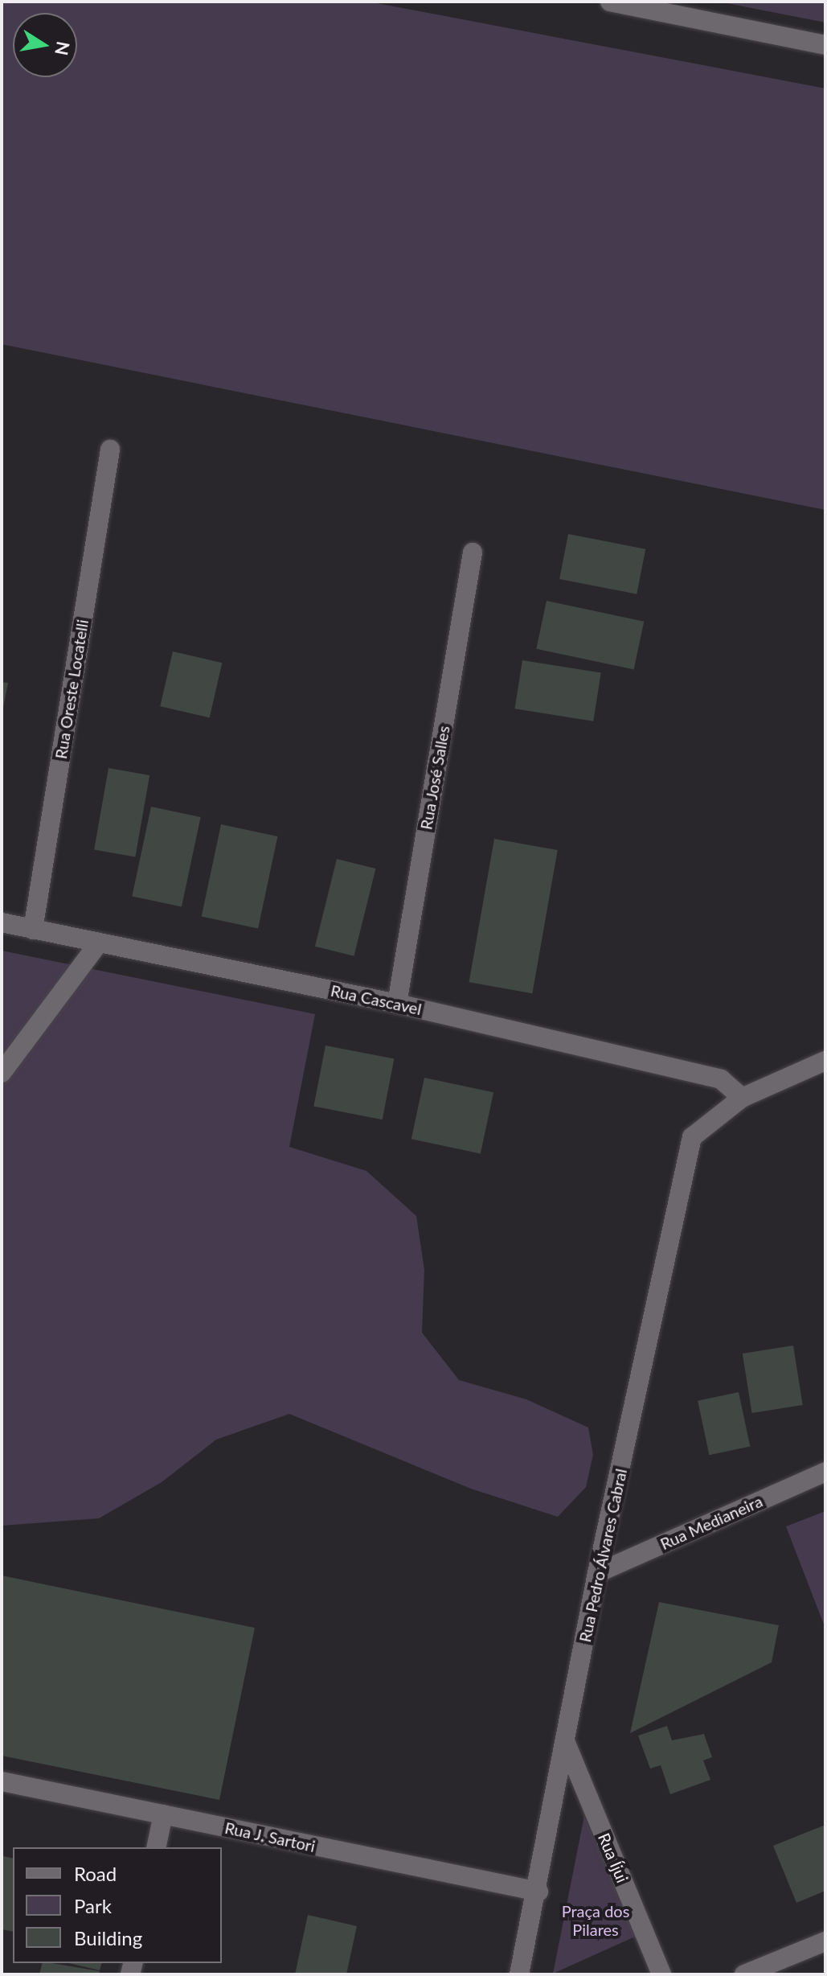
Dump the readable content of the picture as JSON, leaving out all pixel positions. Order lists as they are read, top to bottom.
{
  "streets": {
    "street": [
      "Rua Oreste Locatelli",
      "Rua José Salles",
      "Rua Cascavel",
      "Rua Medianeira",
      "Rua Pedro Álvares Cabral",
      "Rua J. Sartori",
      "Rua Íjui"
    ]
  },
  "crossings": [
    ["Rua Oreste Locatelli", "Rua Cascavel"],
    ["Rua José Salles", "Rua Cascavel"],
    ["Rua Cascavel", "Rua Pedro Álvares Cabral"],
    ["Rua Medianeira", "Rua Pedro Álvares Cabral"],
    ["Rua Pedro Álvares Cabral", "Rua J. Sartori"],
    ["Rua Pedro Álvares Cabral", "Rua Íjui"]
  ],
  "parks": ["Praça dos Pilares"],
  "legend": ["Road", "Park", "Building"],
  "north": "right"
}
